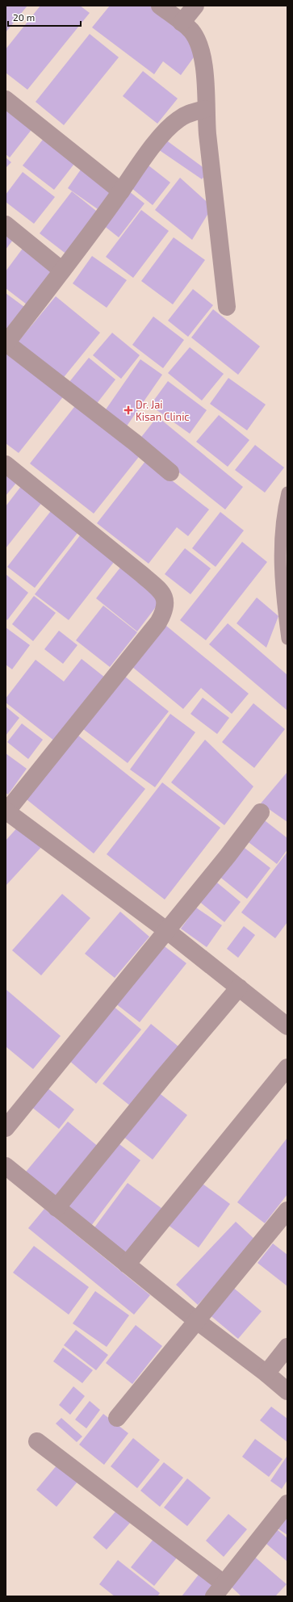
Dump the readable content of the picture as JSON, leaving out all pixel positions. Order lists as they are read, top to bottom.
{
  "places": {
    "health": ["Dr. Jai Kisan Clinic"]
  },
  "scale_bar": "20 m"
}
